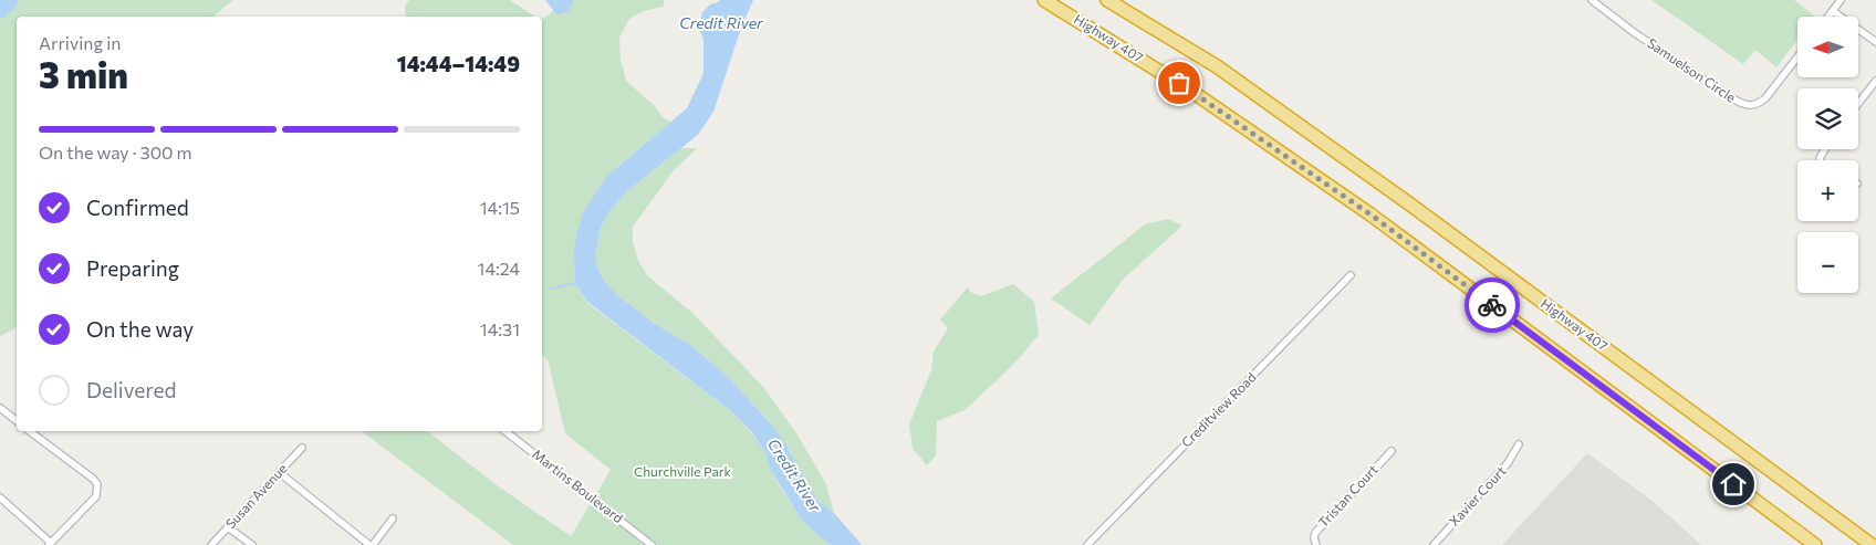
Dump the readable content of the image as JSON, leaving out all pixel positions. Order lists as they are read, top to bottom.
{
  "streets": {
    "highway": ["Highway 407"],
    "street": [
      "Samuelson Circle",
      "Creditview Road",
      "Martins Boulevard",
      "Susan Avenue",
      "Tristan Court",
      "Xavier Court"
    ]
  },
  "water": ["Credit River"],
  "parks": ["Churchville Park"],
  "north": "left",
  "page": {
    "map_buttons": ["+", "−"],
    "heading": ["3 min", "Arriving in", "14:44–14:49"],
    "bar": "On the way · 300 m",
    "list": [
      ["Confirmed", "14:15"],
      ["Preparing", "14:24"],
      ["On the way", "14:31"],
      "Delivered"
    ]
  }
}
